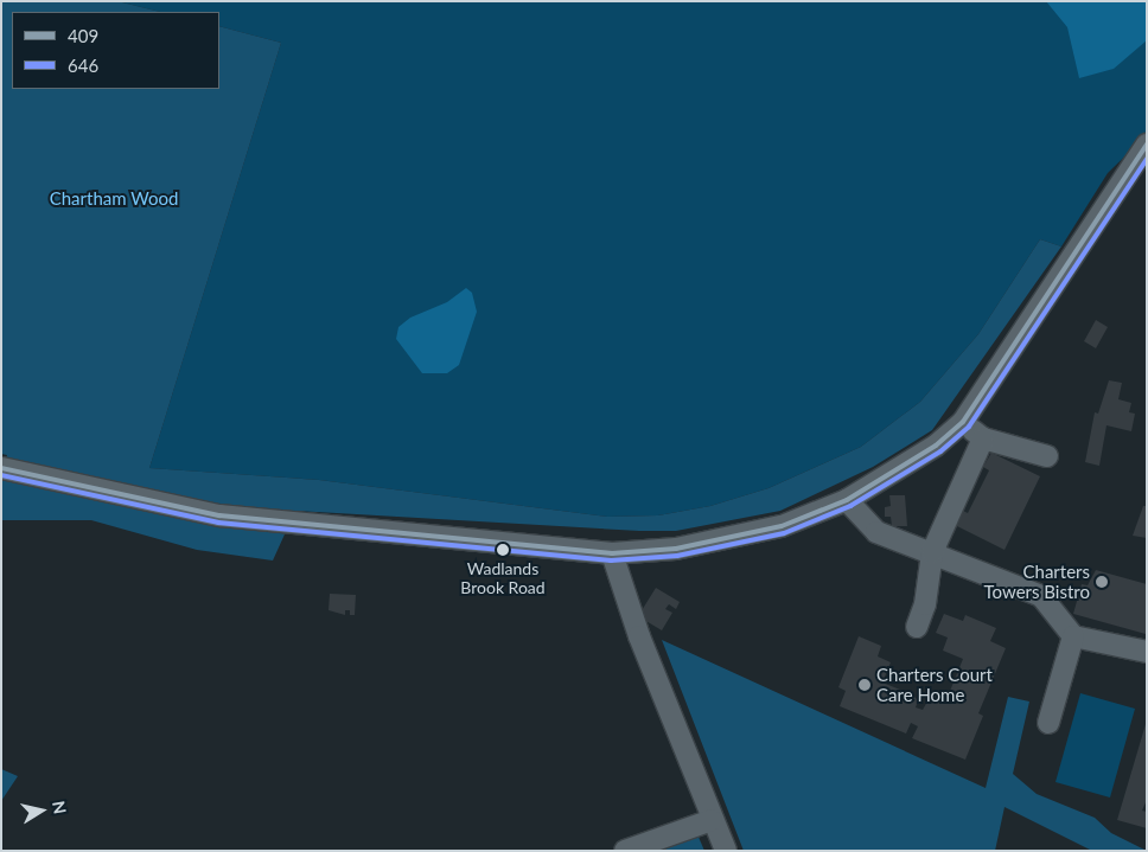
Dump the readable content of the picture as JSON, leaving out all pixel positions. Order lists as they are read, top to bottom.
{
  "parks": ["Chartham Wood"],
  "places": ["Wadlands Brook Road", "Charters Towers Bistro", "Charters Court Care Home"],
  "lines": ["transit line 409", "transit line 646"],
  "legend": ["409", "646"],
  "north": "right"
}
